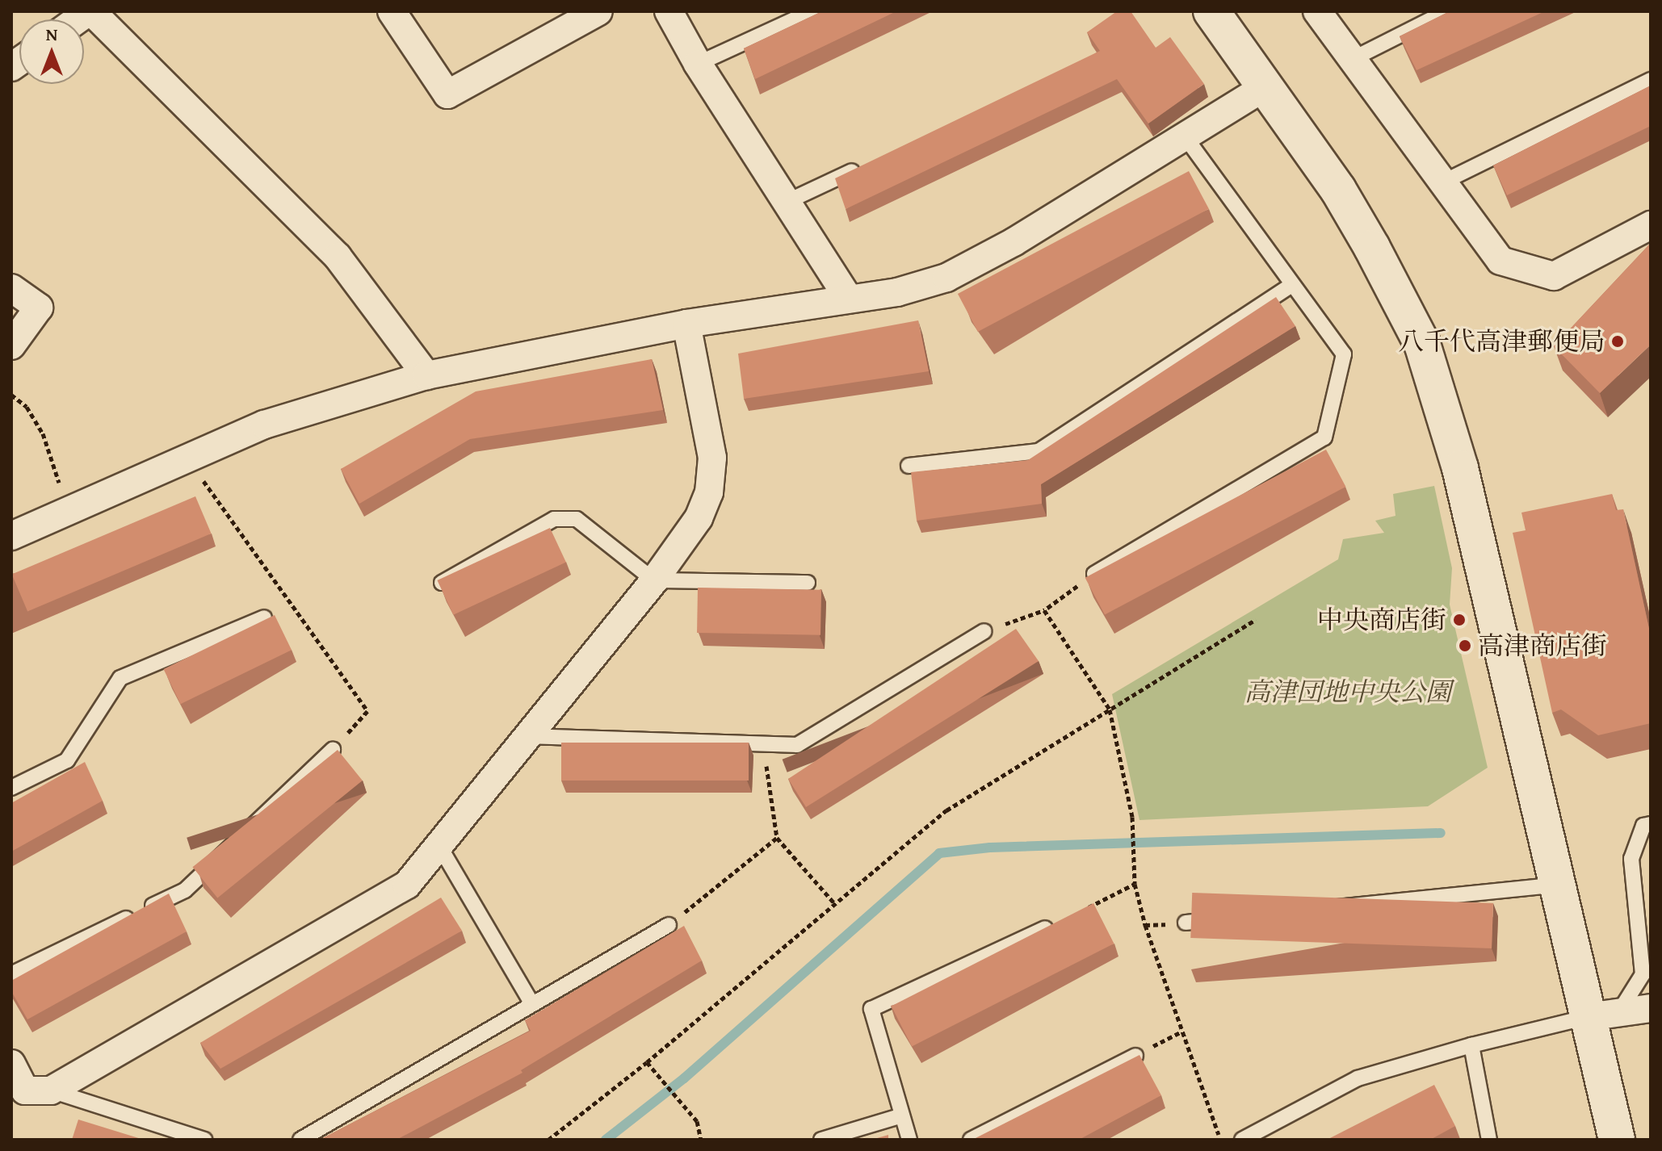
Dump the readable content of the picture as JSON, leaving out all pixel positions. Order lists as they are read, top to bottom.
{
  "parks": ["高津団地中央公園"],
  "places": ["八千代高津郵便局", "中央商店街", "高津商店街"],
  "north": "top"
}
